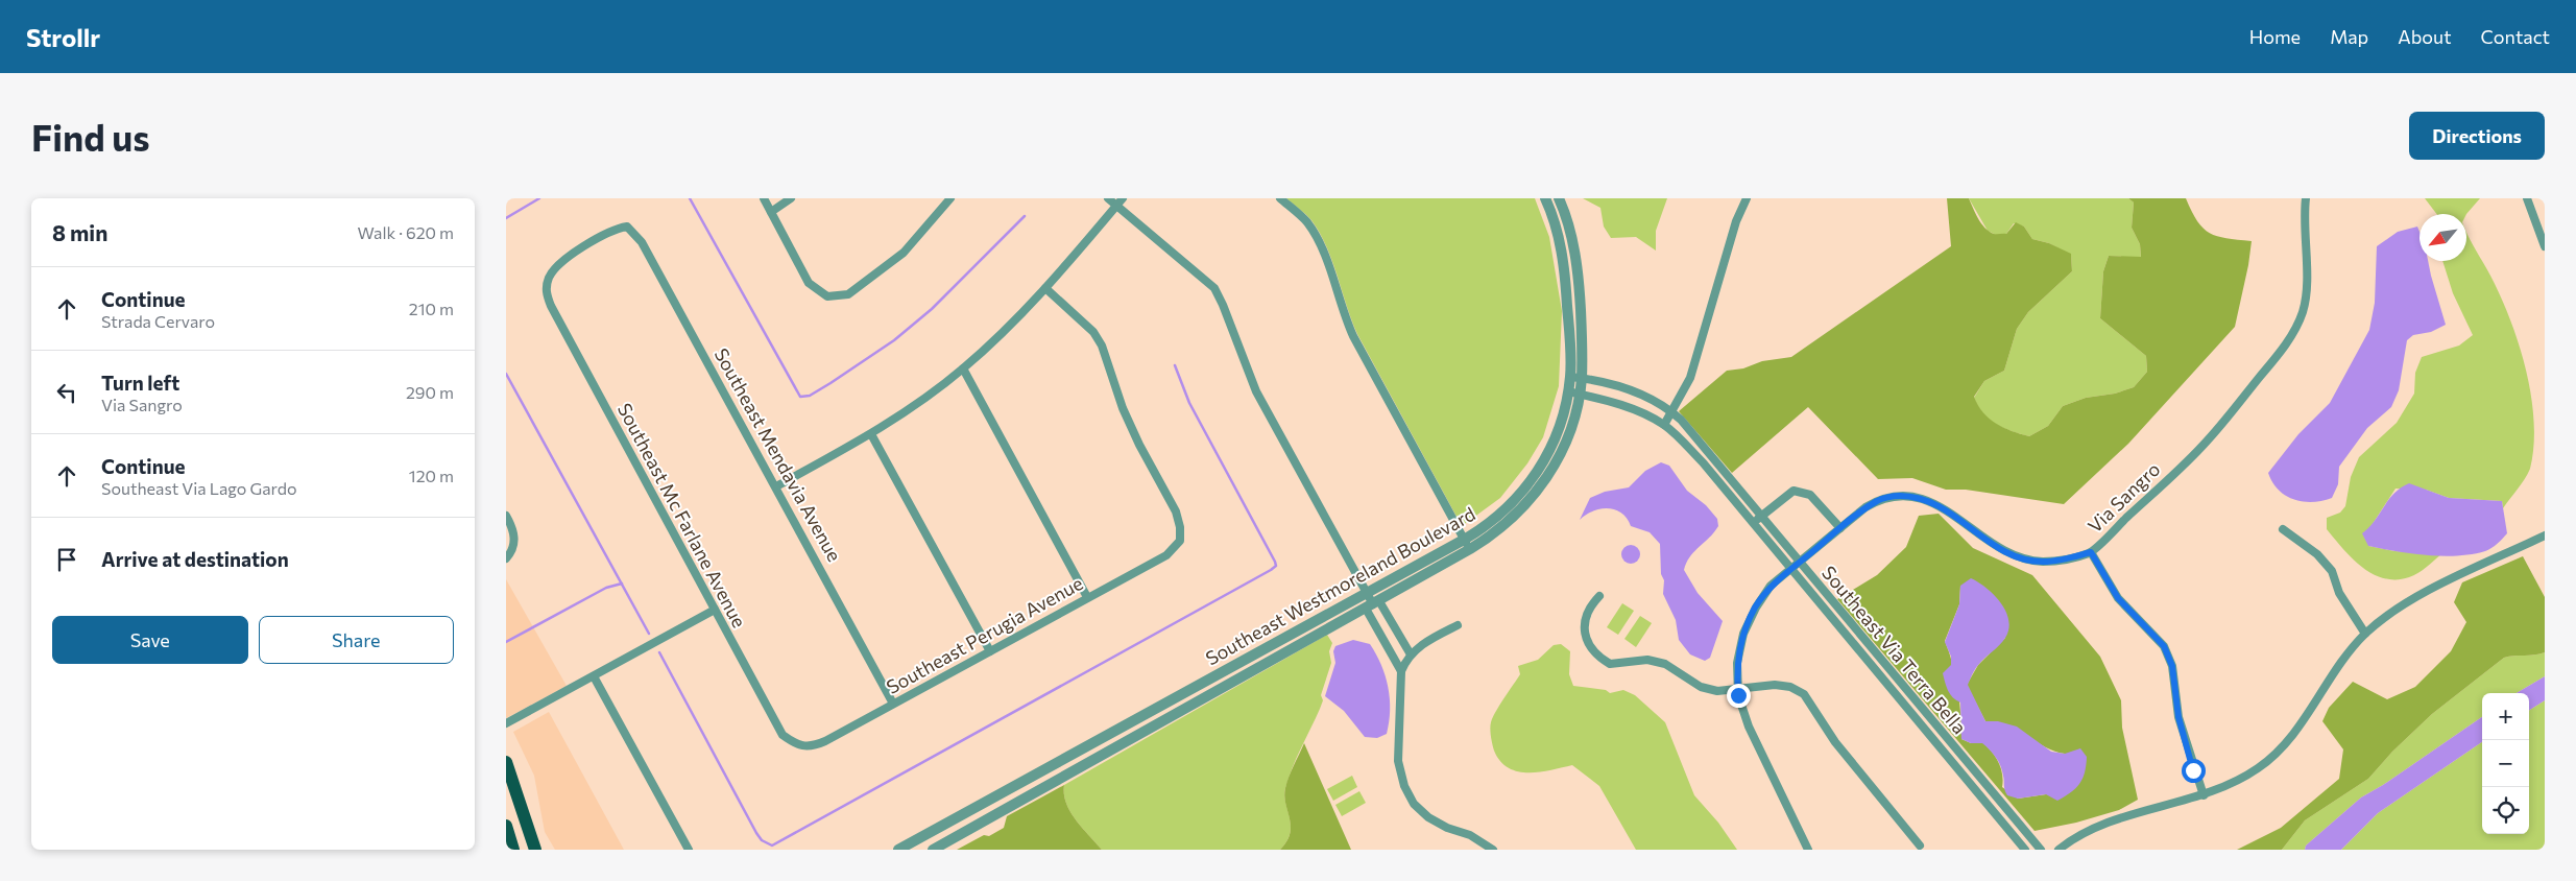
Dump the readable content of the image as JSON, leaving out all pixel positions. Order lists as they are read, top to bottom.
{
  "streets": {
    "street": [
      "Southeast Mendavia Avenue",
      "Via Sangro",
      "Southeast Mc Farlane Avenue",
      "Southeast Westmoreland Boulevard",
      "Southeast Perugia Avenue",
      "Southeast Via Terra Bella"
    ]
  },
  "crossings": [
    ["Southeast Mendavia Avenue", "Southeast Mc Farlane Avenue"],
    ["Southeast Mendavia Avenue", "Southeast Perugia Avenue"],
    ["Via Sangro", "Southeast Via Terra Bella"],
    ["Southeast Mc Farlane Avenue", "Southeast Perugia Avenue"],
    ["Southeast Westmoreland Boulevard", "Southeast Via Terra Bella"]
  ],
  "north": "bottom left",
  "page": {
    "header": "Strollr",
    "nav": [
      "Home",
      "Map",
      "About",
      "Contact"
    ],
    "buttons": [
      "Directions",
      ["Save", "Share"]
    ],
    "title": "Find us",
    "heading": ["8 min", "Walk · 620 m"],
    "list": [
      ["Continue", "Strada Cervaro", "210 m"],
      ["Turn left", "Via Sangro", "290 m"],
      ["Continue", "Southeast Via Lago Gardo", "120 m"],
      "Arrive at destination"
    ],
    "map_buttons": ["+", "−"]
  }
}
